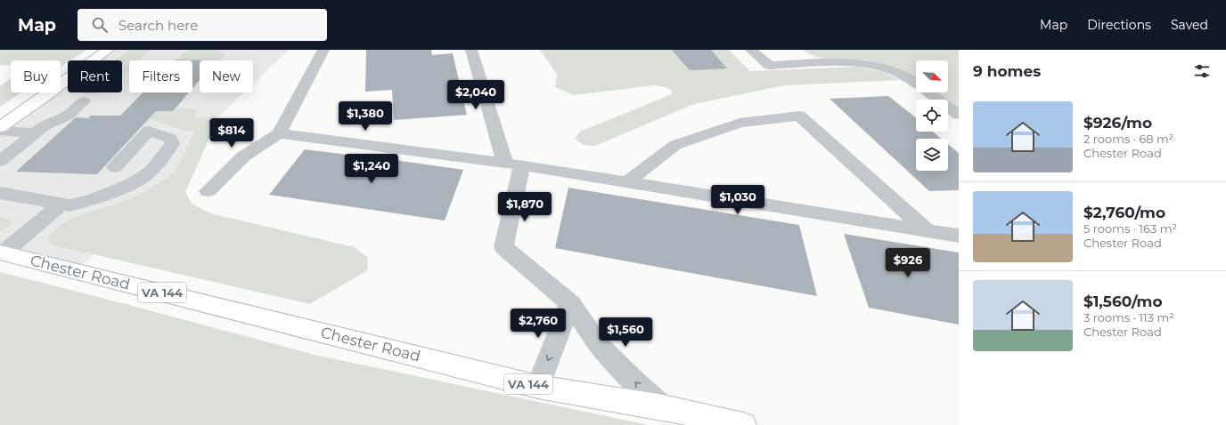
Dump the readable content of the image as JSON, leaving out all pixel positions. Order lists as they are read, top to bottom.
{
  "streets": {
    "main road": ["Chester Road", "VA 144"]
  },
  "north": "bottom right",
  "page": {
    "header": "Map",
    "search": "Search here",
    "nav": ["Map", "Directions", "Saved"],
    "heading": "9 homes",
    "chip": [
      "Buy",
      "Rent",
      "Filters",
      "New"
    ],
    "price": [
      "$2,040",
      "$1,380",
      "$814",
      "$1,240",
      "$1,030",
      "$1,870",
      "$926",
      "$2,760",
      "$1,560"
    ],
    "list": [
      {
        "name": "$926/mo",
        "note": "2 rooms · 68 m² · Chester Road"
      },
      {
        "name": "$2,760/mo",
        "note": "5 rooms · 163 m² · Chester Road"
      },
      {
        "name": "$1,560/mo",
        "note": "3 rooms · 113 m² · Chester Road"
      }
    ]
  }
}
